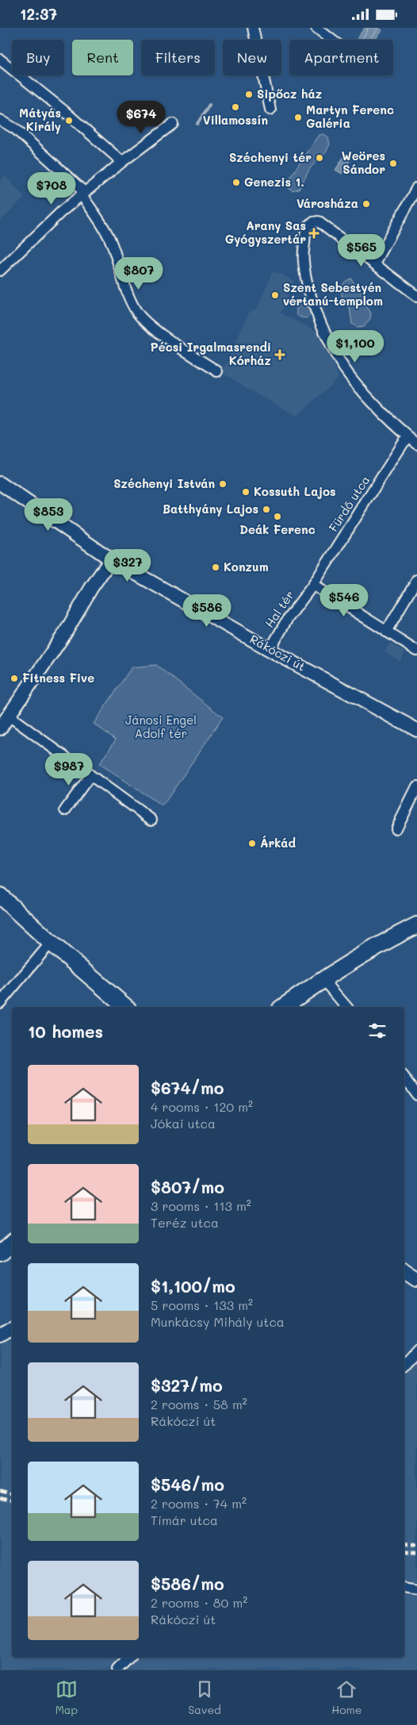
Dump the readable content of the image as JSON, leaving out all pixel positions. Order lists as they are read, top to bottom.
{
  "streets": {
    "street": ["Fürdő utca", "Hal tér", "Rákóczi út"]
  },
  "crossings": [
    ["Fürdő utca", "Hal tér"],
    ["Hal tér", "Rákóczi út"]
  ],
  "parks": ["Jánosi Engel Adolf tér"],
  "places": {
    "other": [
      "Sipőcz ház",
      "Villamossín",
      "Martyn Ferenc Galéria",
      "Mátyás Király",
      "Széchenyi tér",
      "Weöres Sándor",
      "Genezis 1.",
      "Városháza",
      "Szent Sebestyén vértanú-templom",
      "Széchenyi István",
      "Kossuth Lajos",
      "Batthyány Lajos",
      "Deák Ferenc",
      "Konzum",
      "Fitness Five",
      "Árkád"
    ],
    "health": ["Arany Sas Gyógyszertár", "Pécsi Irgalmasrendi Kórház"]
  },
  "page": {
    "status": "12:37",
    "chip": [
      "Buy",
      "Rent",
      "Filters",
      "New",
      "Apartment"
    ],
    "price": [
      "$674",
      "$708",
      "$565",
      "$807",
      "$1,100",
      "$853",
      "$327",
      "$546",
      "$586",
      "$987"
    ],
    "heading": "10 homes",
    "list": [
      {
        "name": "$674/mo",
        "note": "4 rooms · 120 m² · Jókai utca"
      },
      {
        "name": "$807/mo",
        "note": "3 rooms · 113 m² · Teréz utca"
      },
      {
        "name": "$1,100/mo",
        "note": "5 rooms · 133 m² · Munkácsy Mihály utca"
      },
      {
        "name": "$327/mo",
        "note": "2 rooms · 58 m² · Rákóczi út"
      },
      {
        "name": "$546/mo",
        "note": "2 rooms · 74 m² · Tímár utca"
      },
      {
        "name": "$586/mo",
        "note": "2 rooms · 80 m² · Rákóczi út"
      }
    ],
    "tabs": ["Map", "Saved", "Home"]
  }
}
